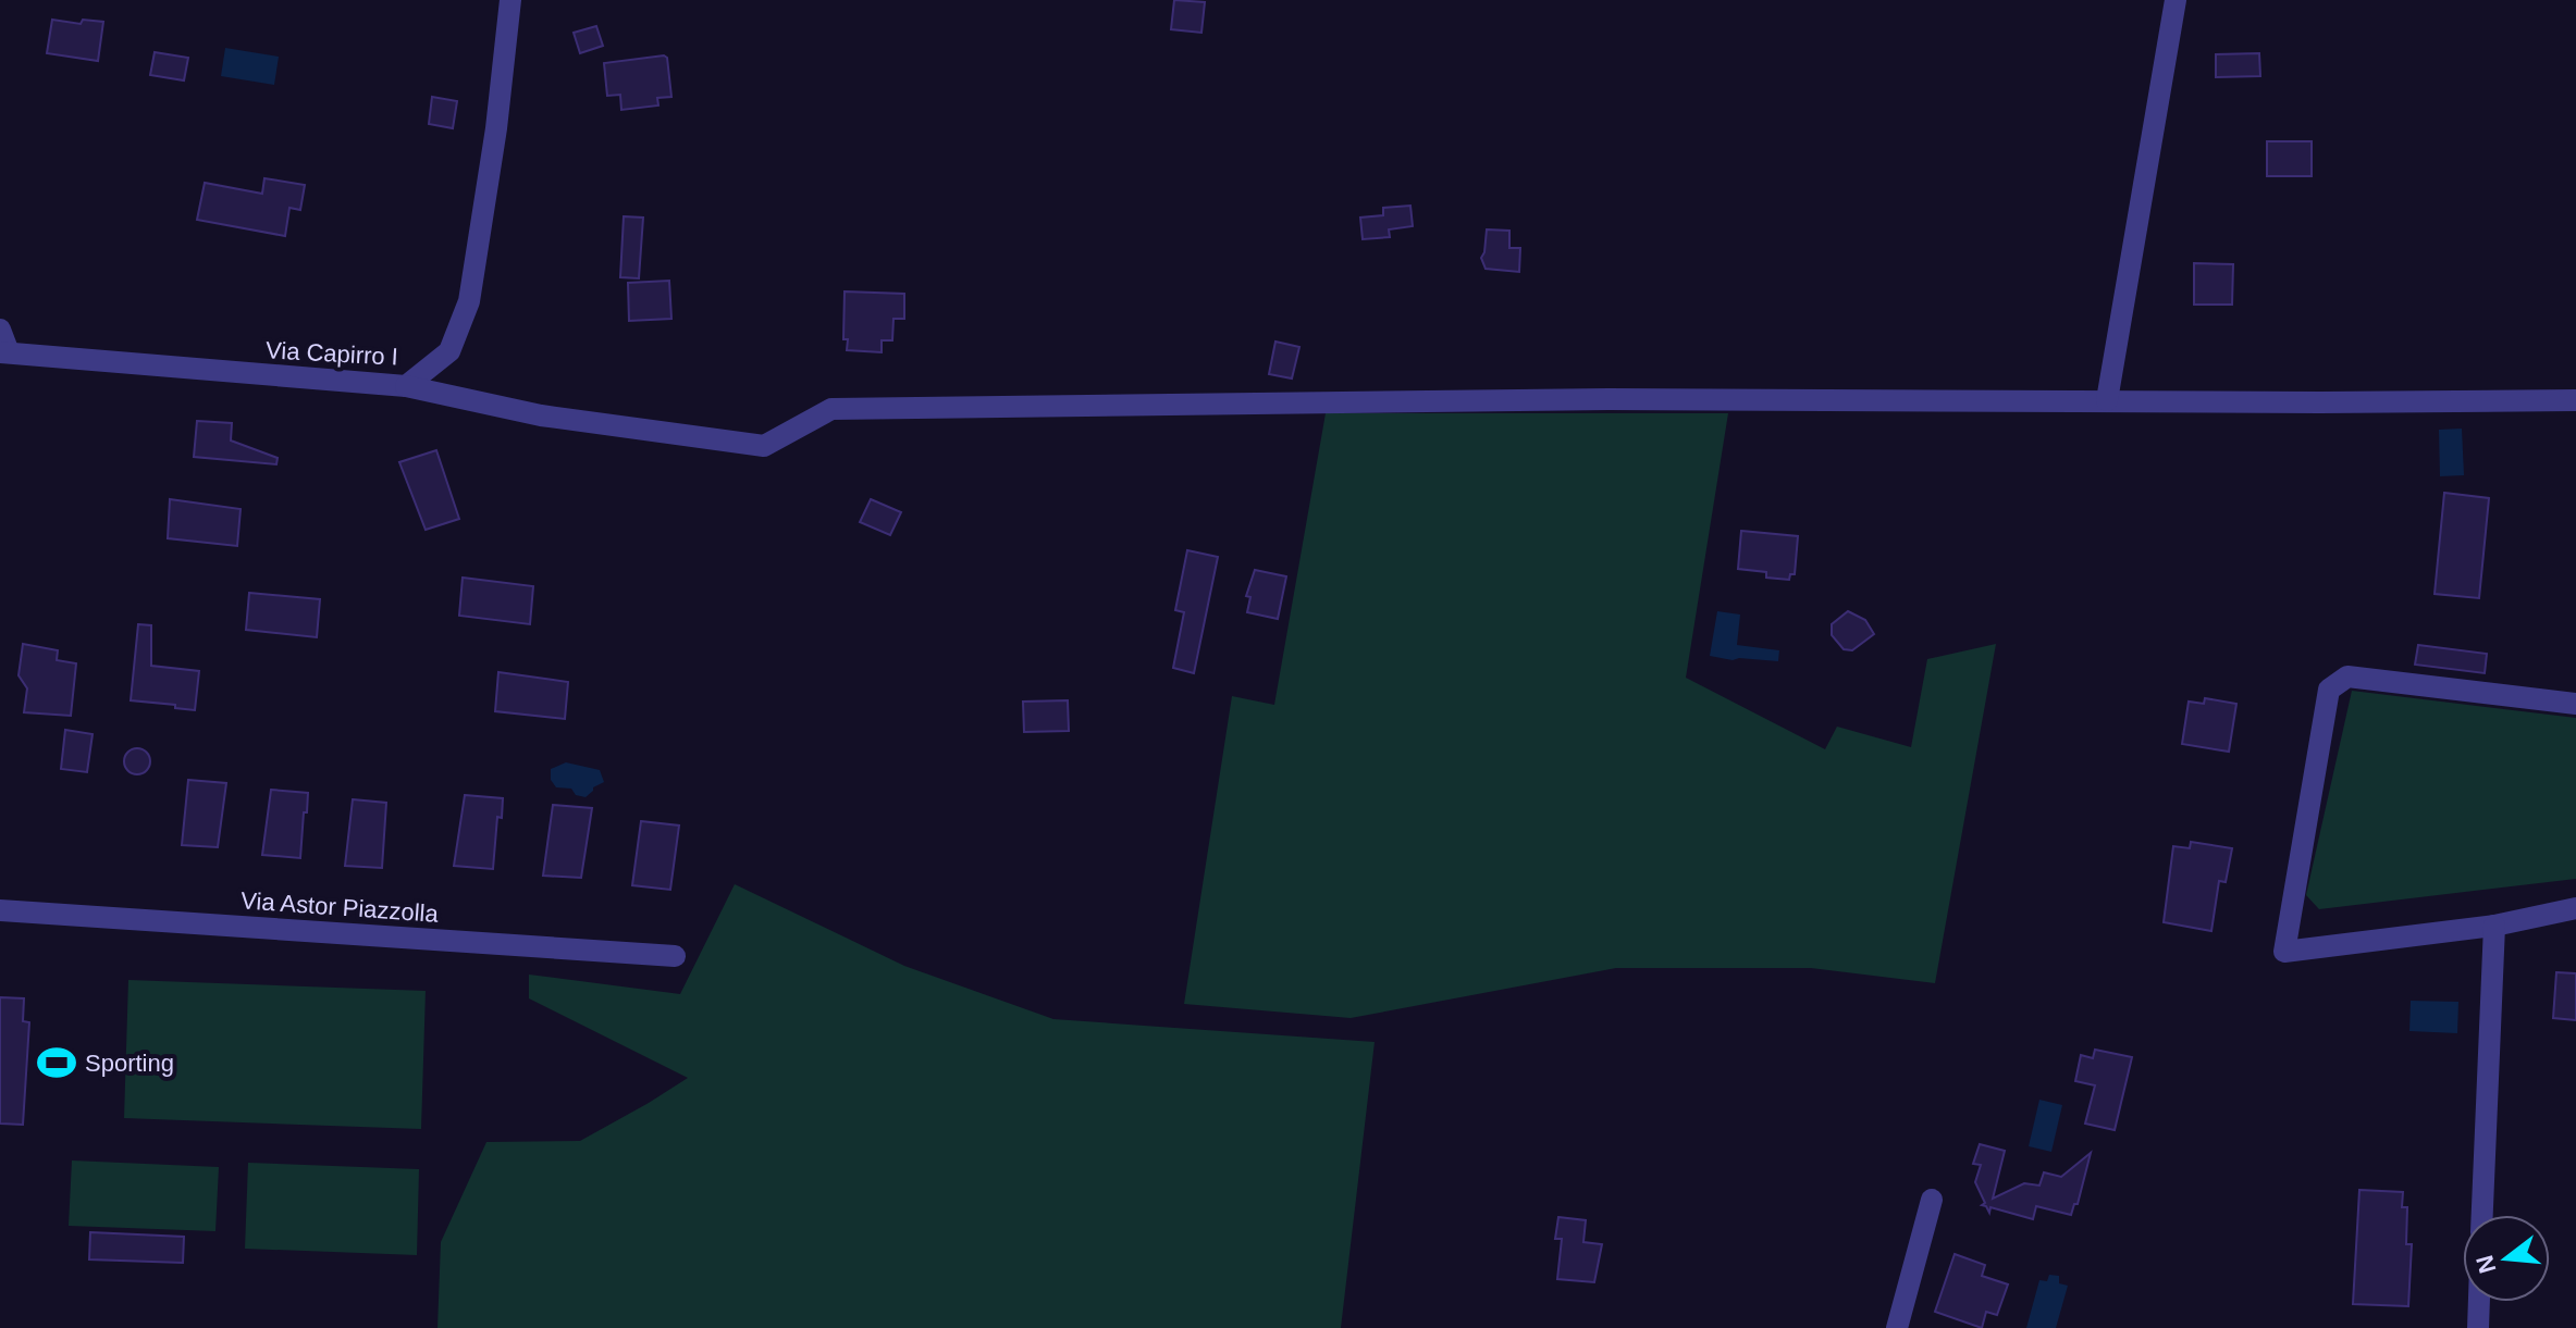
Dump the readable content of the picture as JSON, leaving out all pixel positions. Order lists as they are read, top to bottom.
{
  "streets": {
    "street": ["Via Capirro I", "Via Astor Piazzolla"]
  },
  "places": {
    "sports": ["Sporting"]
  },
  "north": "left"
}
